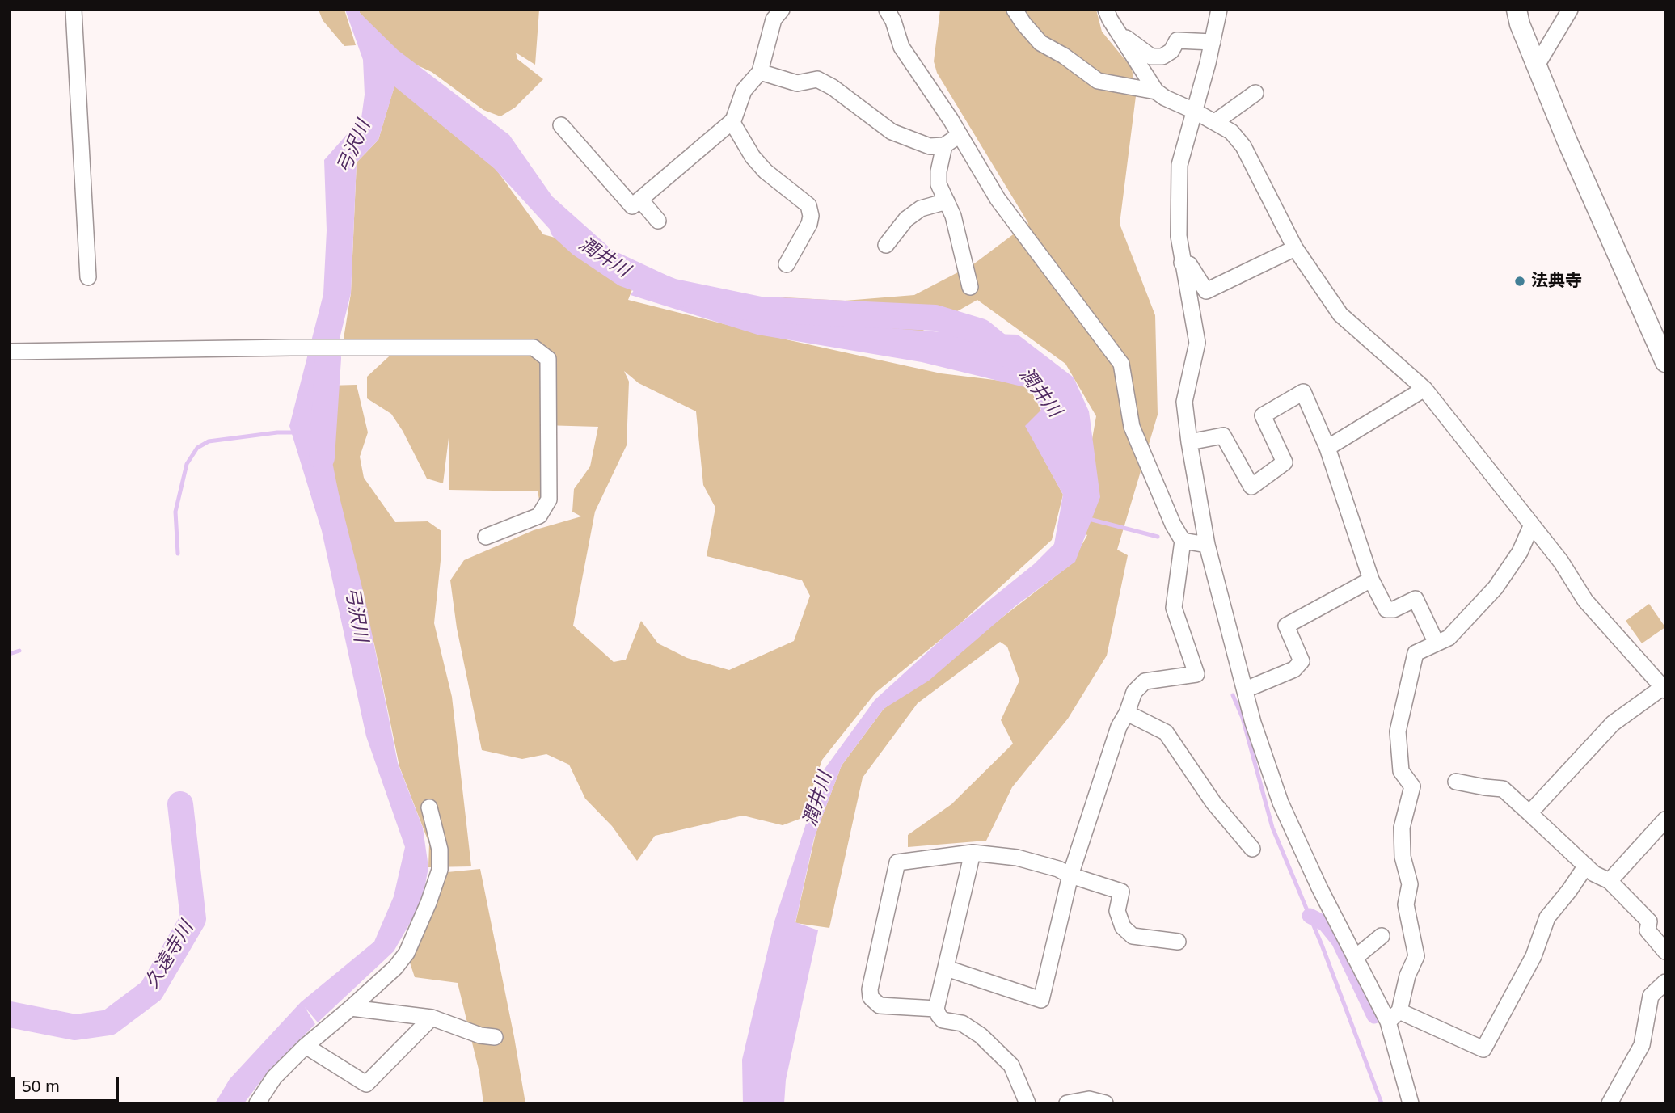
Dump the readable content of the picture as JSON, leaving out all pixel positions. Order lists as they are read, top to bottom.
{
  "water": ["弓沢川", "潤井川", "久遠寺川"],
  "places": ["法典寺"],
  "scale_bar": "50 m"
}
